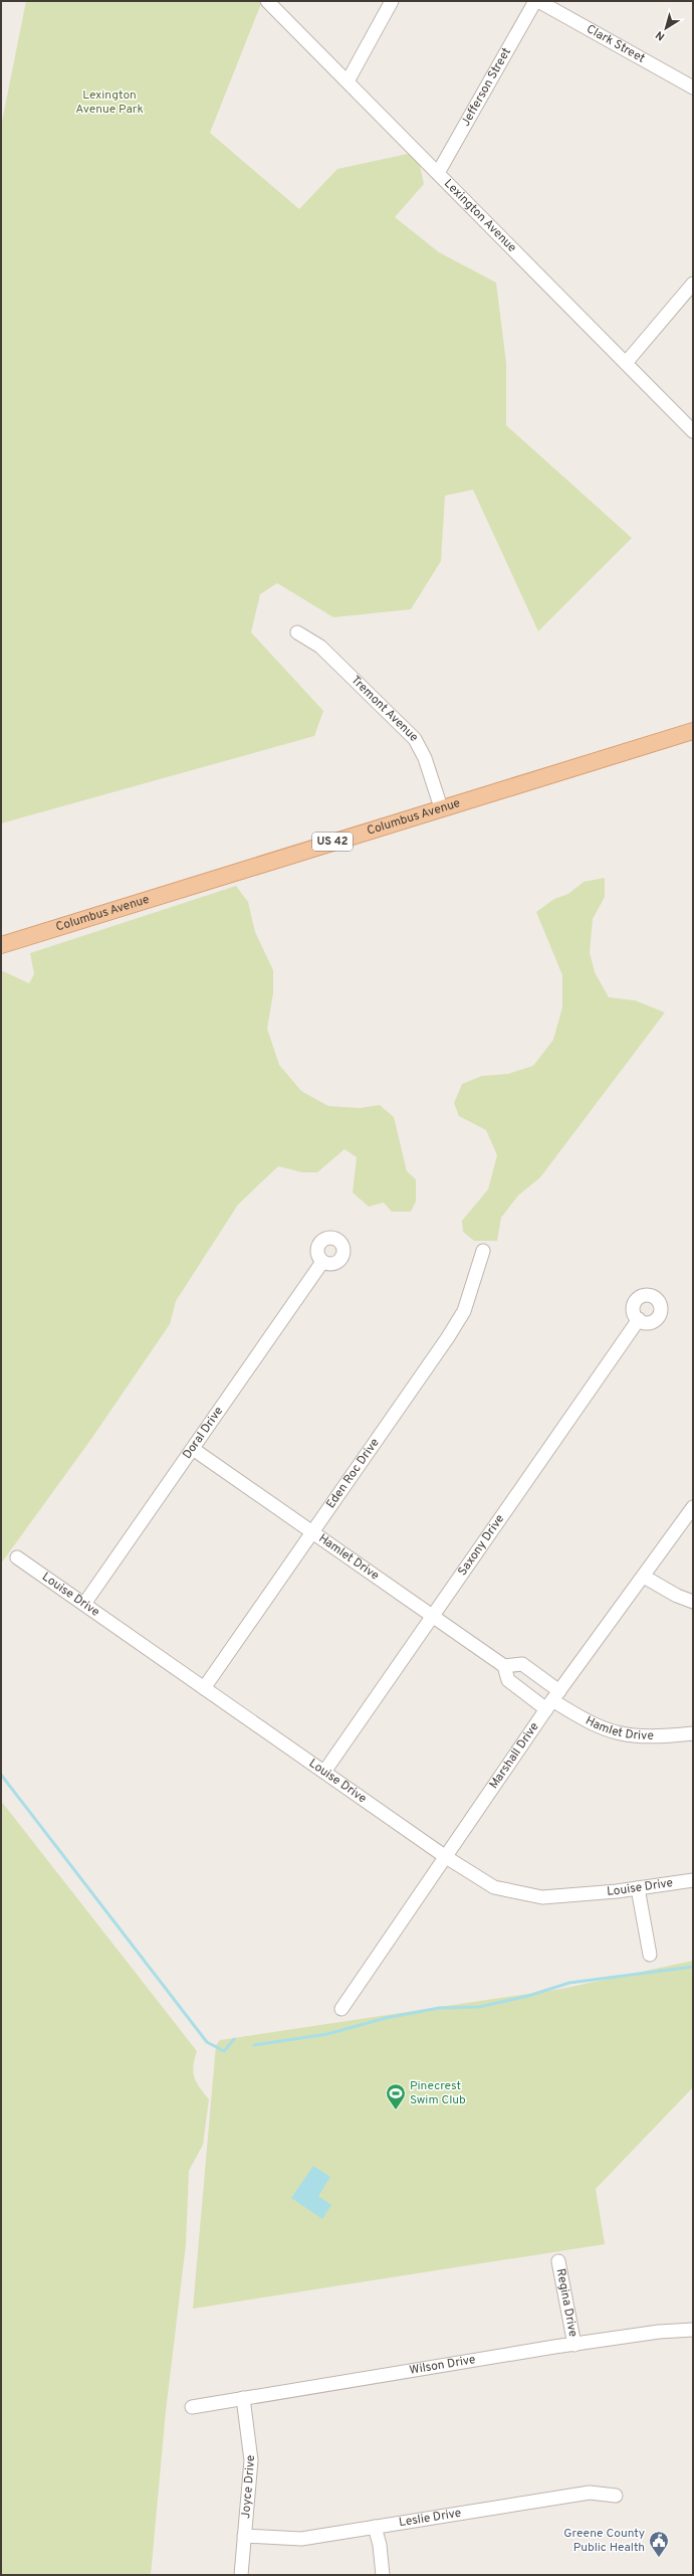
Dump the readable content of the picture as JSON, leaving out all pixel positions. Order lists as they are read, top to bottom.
{
  "streets": {
    "main road": ["Columbus Avenue", "US 42"],
    "street": [
      "Clark Street",
      "Jefferson Street",
      "Lexington Avenue",
      "Tremont Avenue",
      "Doral Drive",
      "Eden Roc Drive",
      "Saxony Drive",
      "Hamlet Drive",
      "Louise Drive",
      "Marshall Drive",
      "Regina Drive",
      "Wilson Drive",
      "Joyce Drive",
      "Leslie Drive"
    ]
  },
  "crossings": [
    ["Jefferson Street", "Lexington Avenue"],
    ["Tremont Avenue", "Columbus Avenue"],
    ["Doral Drive", "Hamlet Drive"],
    ["Doral Drive", "Louise Drive"],
    ["Eden Roc Drive", "Hamlet Drive"],
    ["Eden Roc Drive", "Louise Drive"],
    ["Saxony Drive", "Hamlet Drive"],
    ["Saxony Drive", "Louise Drive"],
    ["Hamlet Drive", "Marshall Drive"],
    ["Louise Drive", "Marshall Drive"],
    ["Regina Drive", "Wilson Drive"],
    ["Wilson Drive", "Joyce Drive"],
    ["Joyce Drive", "Leslie Drive"]
  ],
  "parks": ["Lexington Avenue Park"],
  "places": {
    "sports": ["Pinecrest Swim Club"],
    "public building": ["Greene County Public Health"]
  },
  "north": "bottom left"
}
